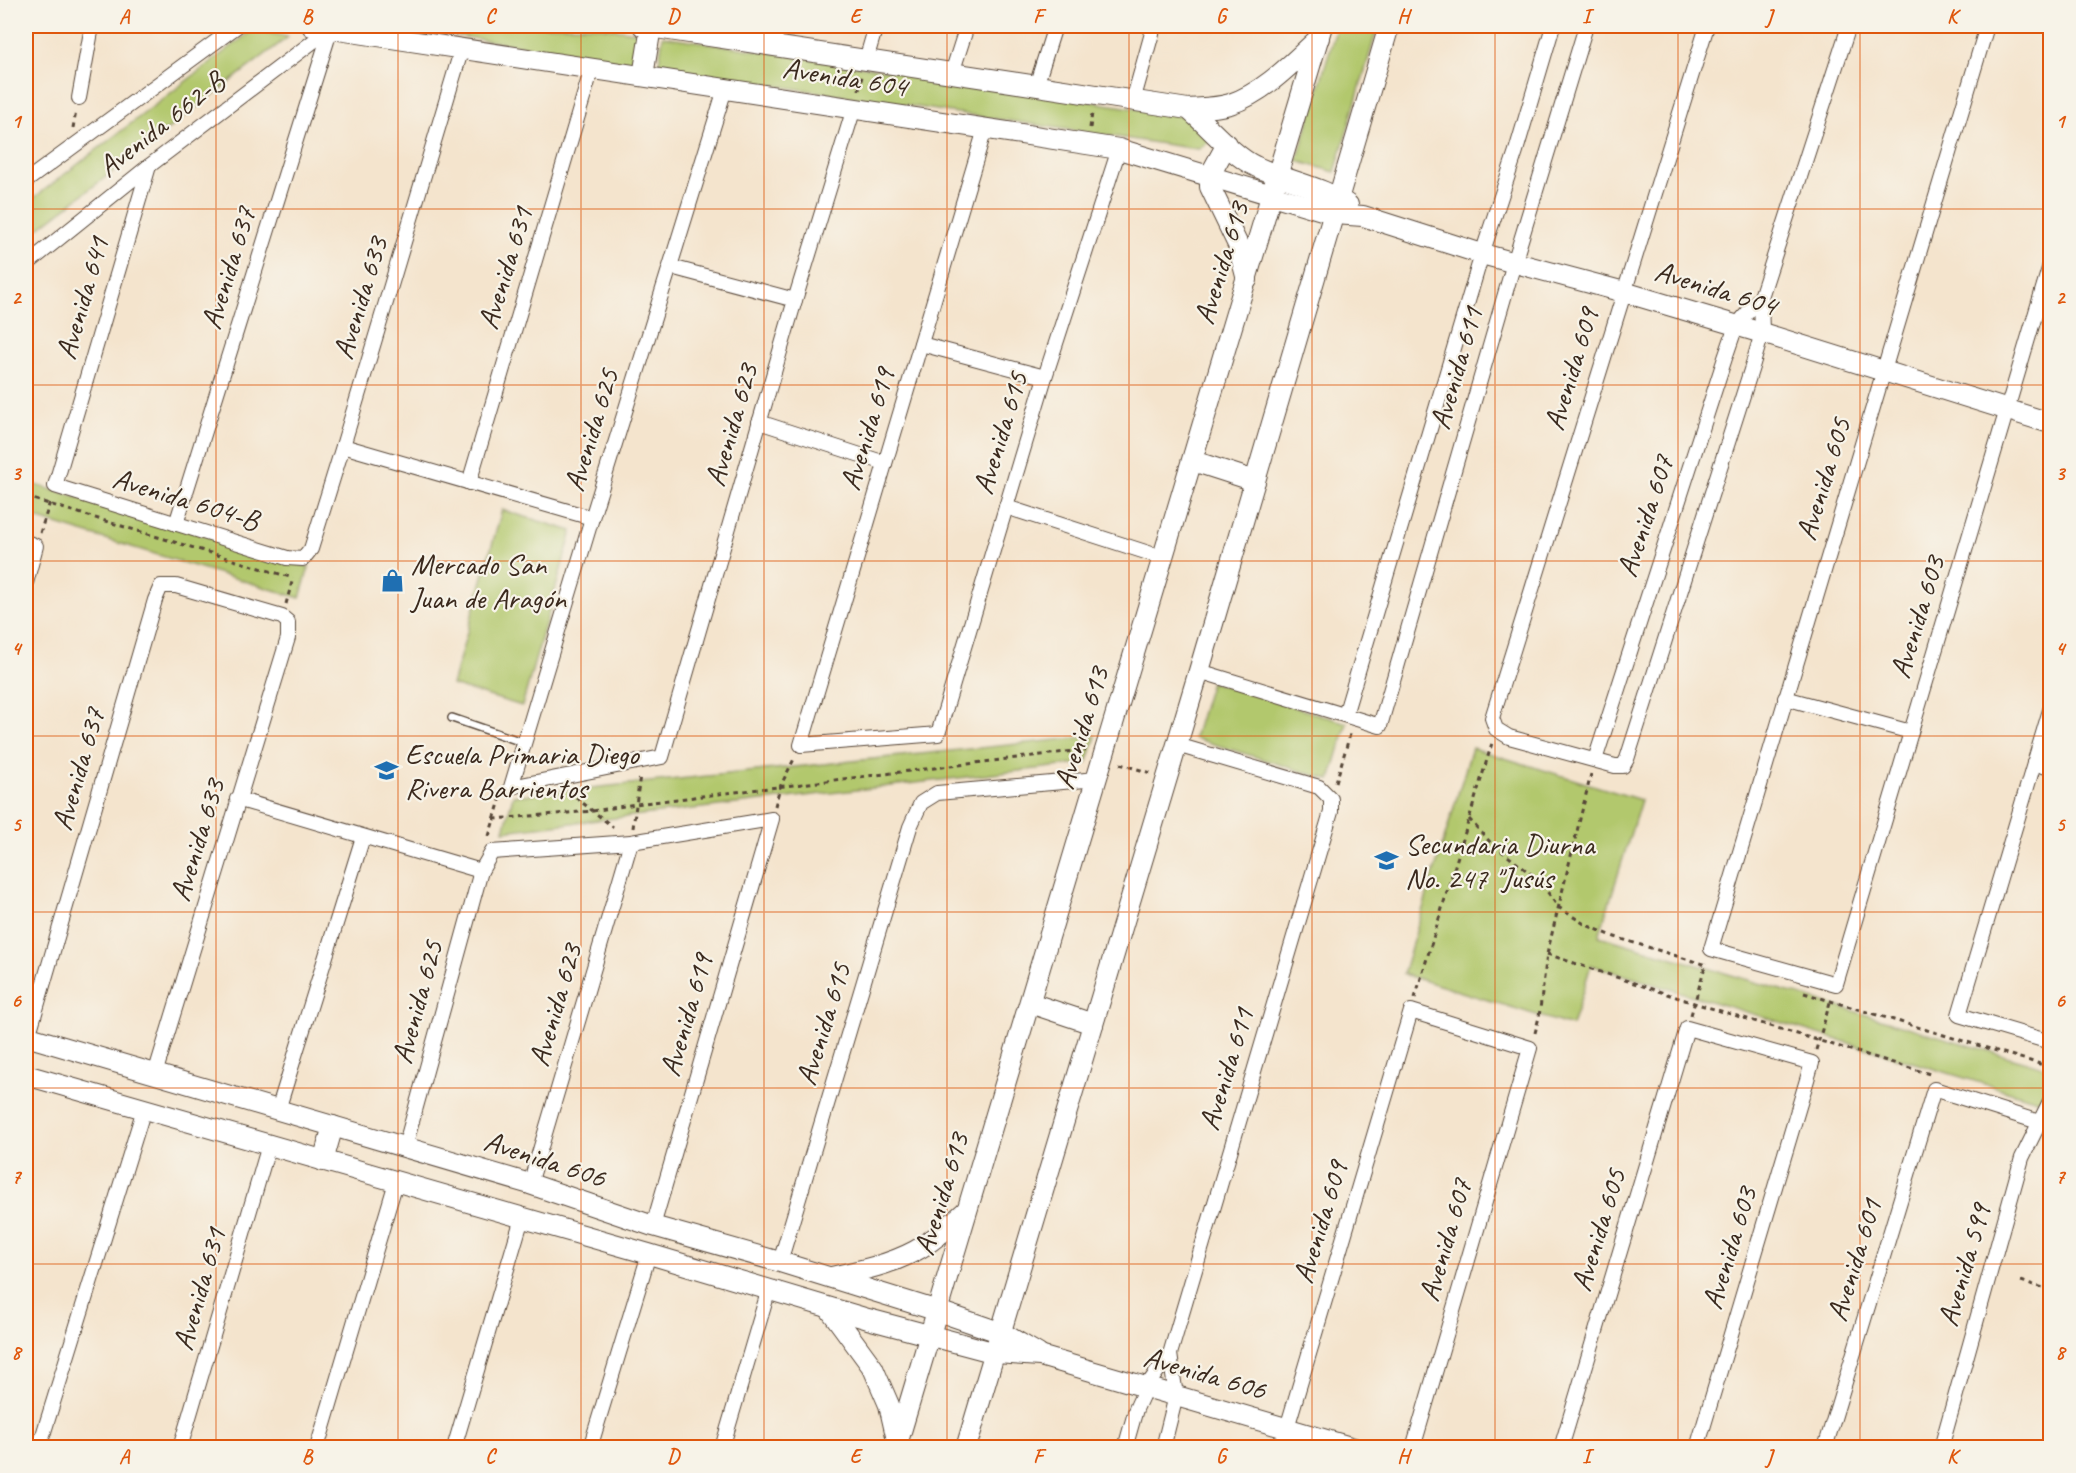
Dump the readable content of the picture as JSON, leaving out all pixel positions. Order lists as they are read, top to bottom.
{
  "streets": {
    "street": [
      "Avenida 604",
      "Avenida 662-B",
      "Avenida 613",
      "Avenida 637",
      "Avenida 631",
      "Avenida 641",
      "Avenida 633",
      "Avenida 611",
      "Avenida 609",
      "Avenida 623",
      "Avenida 619",
      "Avenida 625",
      "Avenida 615",
      "Avenida 605",
      "Avenida 604-B",
      "Avenida 607",
      "Avenida 603",
      "Avenida 606",
      "Avenida 601",
      "Avenida 599"
    ]
  },
  "crossings": [
    ["Avenida 604", "Avenida 662-B"],
    ["Avenida 604", "Avenida 613"],
    ["Avenida 604", "Avenida 637"],
    ["Avenida 604", "Avenida 631"],
    ["Avenida 604", "Avenida 633"],
    ["Avenida 604", "Avenida 611"],
    ["Avenida 604", "Avenida 609"],
    ["Avenida 604", "Avenida 623"],
    ["Avenida 604", "Avenida 619"],
    ["Avenida 604", "Avenida 625"],
    ["Avenida 604", "Avenida 615"],
    ["Avenida 604", "Avenida 605"],
    ["Avenida 604", "Avenida 607"],
    ["Avenida 604", "Avenida 603"],
    ["Avenida 662-B", "Avenida 637"],
    ["Avenida 662-B", "Avenida 641"],
    ["Avenida 613", "Avenida 615"],
    ["Avenida 613", "Avenida 606"],
    ["Avenida 637", "Avenida 633"],
    ["Avenida 637", "Avenida 604-B"],
    ["Avenida 637", "Avenida 606"],
    ["Avenida 631", "Avenida 606"],
    ["Avenida 641", "Avenida 604-B"],
    ["Avenida 633", "Avenida 604-B"],
    ["Avenida 633", "Avenida 606"],
    ["Avenida 611", "Avenida 606"],
    ["Avenida 609", "Avenida 606"],
    ["Avenida 623", "Avenida 606"],
    ["Avenida 619", "Avenida 615"],
    ["Avenida 619", "Avenida 606"],
    ["Avenida 625", "Avenida 606"],
    ["Avenida 615", "Avenida 606"]
  ],
  "places": {
    "shop": ["Mercado San Juan de Aragón"],
    "school or university": ["Escuela Primaria Diego Rivera Barrientos", "Secundaria Diurna No. 247 \"Jusús"]
  },
  "grid": {
    "columns": [
      "A",
      "B",
      "C",
      "D",
      "E",
      "F",
      "G",
      "H",
      "I",
      "J",
      "K"
    ],
    "rows": [
      "1",
      "2",
      "3",
      "4",
      "5",
      "6",
      "7",
      "8"
    ]
  }
}
